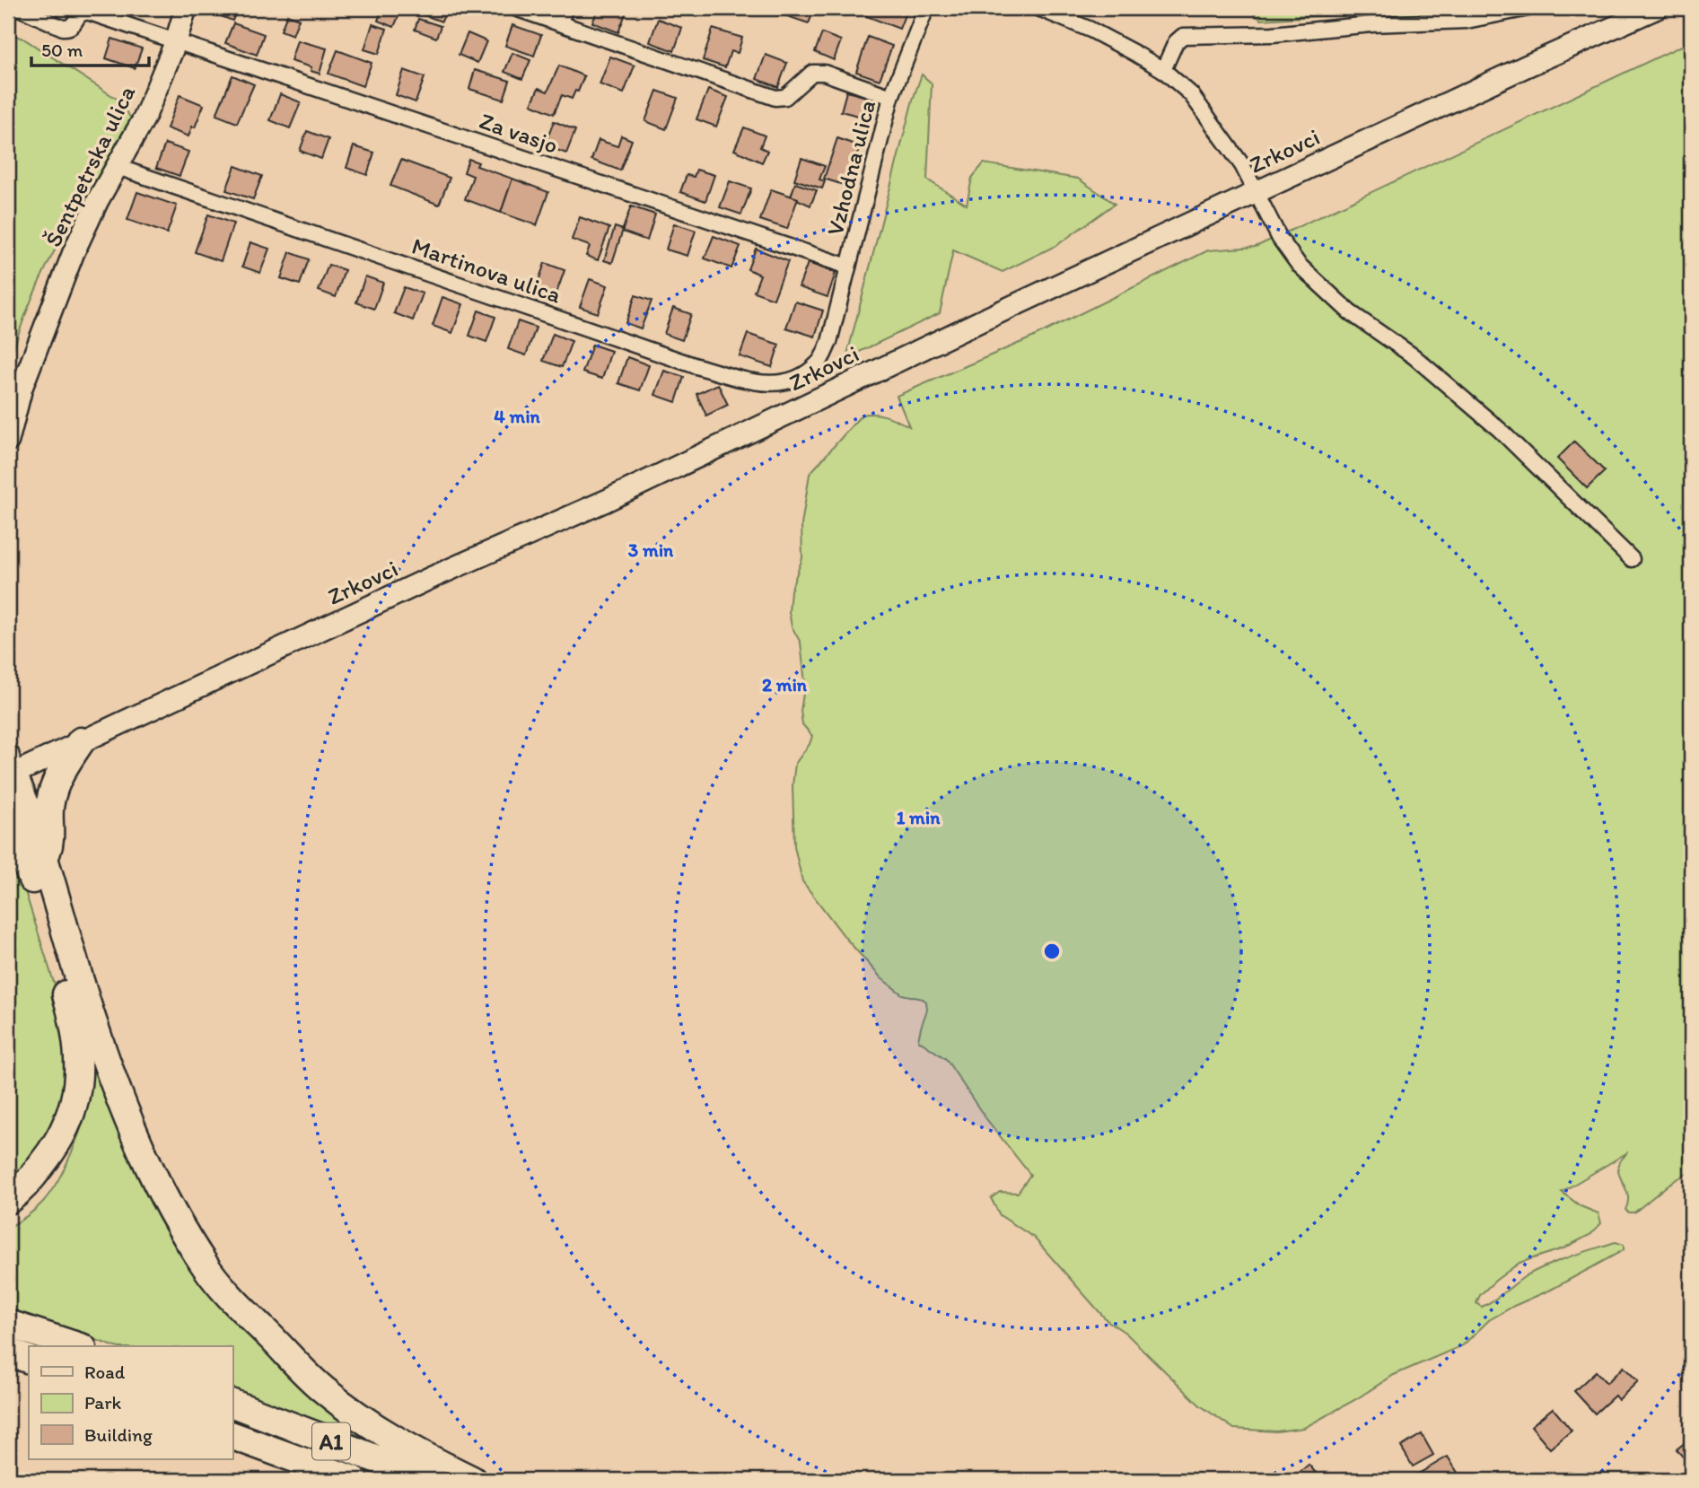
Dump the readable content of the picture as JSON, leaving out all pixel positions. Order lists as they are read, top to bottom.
{
  "streets": {
    "highway": ["A1"],
    "street": [
      "Za vasjo",
      "Zrkovci",
      "Šentpetrska ulica",
      "Vzhodna ulica",
      "Martinova ulica"
    ]
  },
  "crossings": [
    ["Za vasjo", "Šentpetrska ulica"],
    ["Za vasjo", "Vzhodna ulica"],
    ["Šentpetrska ulica", "Martinova ulica"],
    ["Vzhodna ulica", "Martinova ulica"]
  ],
  "legend": ["Road", "Park", "Building"],
  "scale_bar": "50 m",
  "rings": [
    "4 min",
    "3 min",
    "2 min",
    "1 min"
  ]
}
